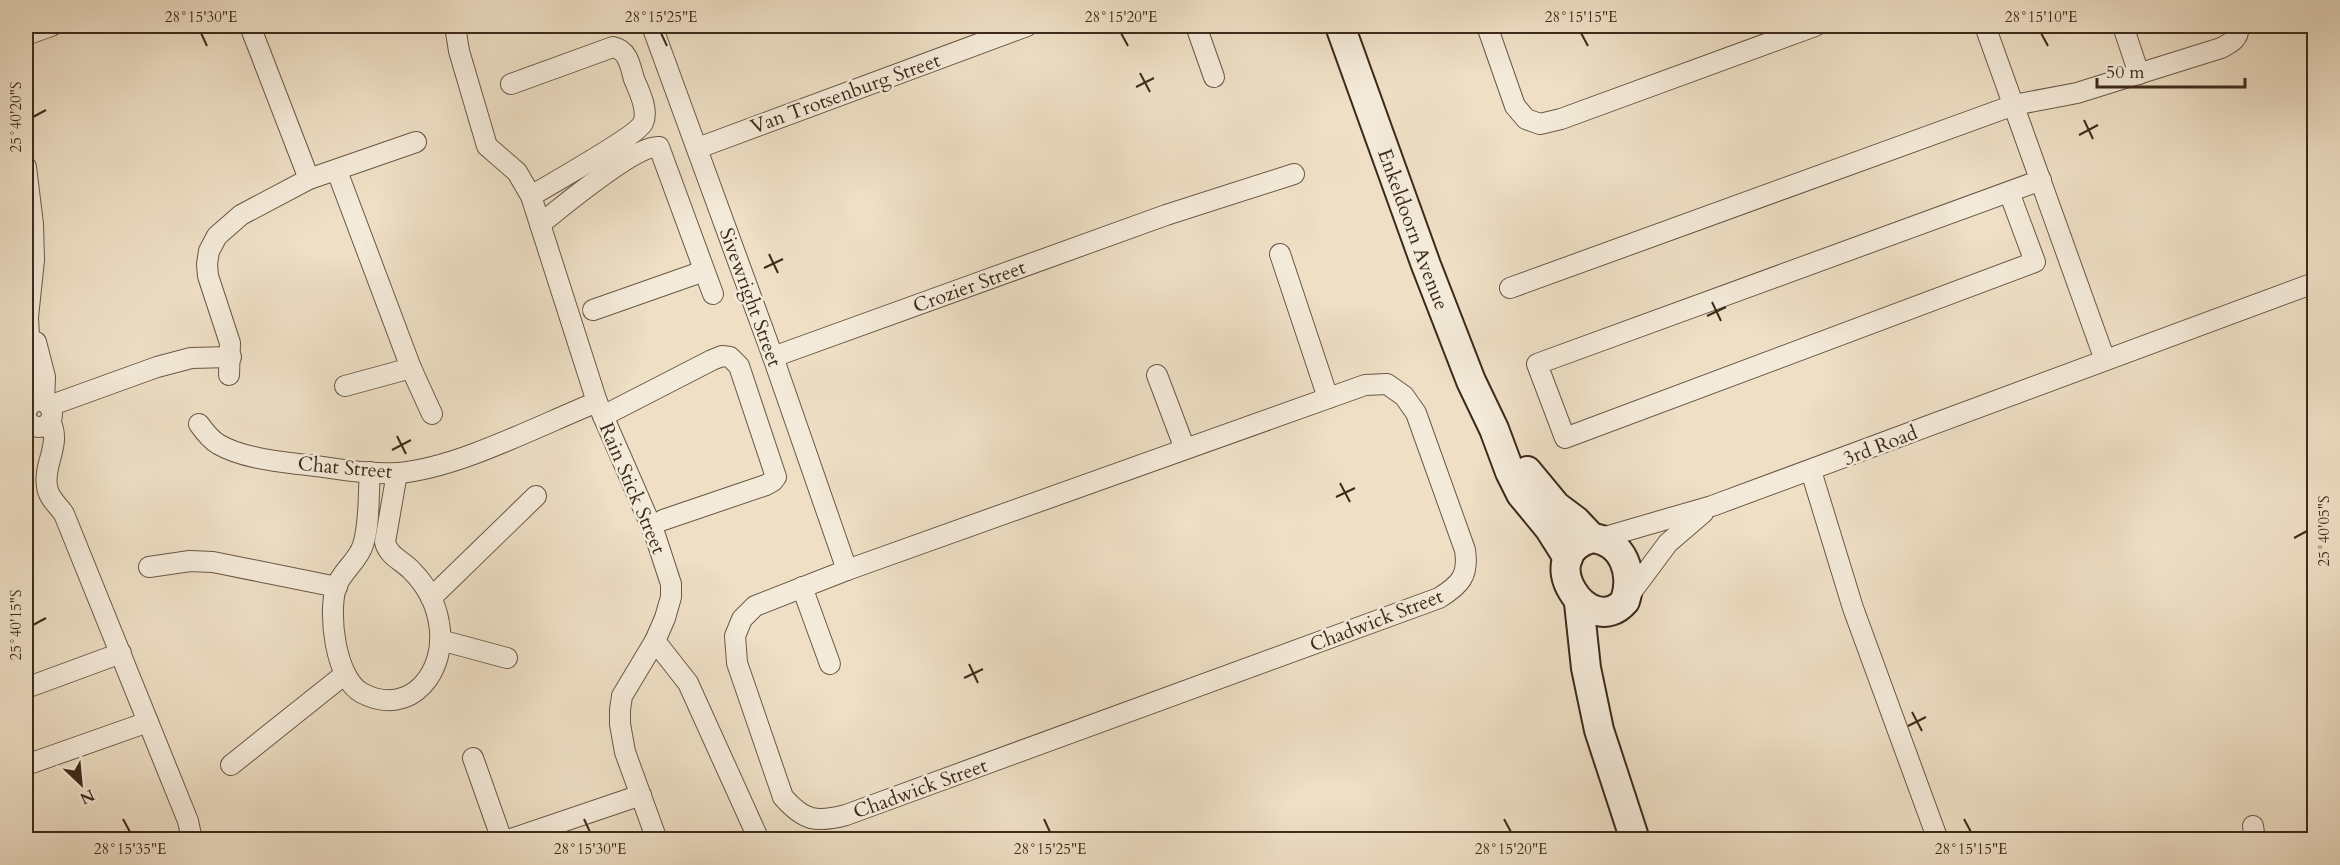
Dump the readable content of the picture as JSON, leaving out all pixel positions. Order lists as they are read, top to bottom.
{
  "streets": {
    "street": [
      "Van Trotsenburg Street",
      "Enkeldoorn Avenue",
      "Crozier Street",
      "Sivewright Street",
      "3rd Road",
      "Chat Street",
      "Rain Stick Street",
      "Chadwick Street"
    ]
  },
  "crossings": [
    ["Van Trotsenburg Street", "Sivewright Street"],
    ["Enkeldoorn Avenue", "3rd Road"],
    ["Crozier Street", "Sivewright Street"],
    ["Sivewright Street", "Chadwick Street"],
    ["Chat Street", "Rain Stick Street"]
  ],
  "scale_bar": "50 m",
  "north": "bottom right",
  "coordinates": [
    "28°15'30\"E",
    "28°15'25\"E",
    "28°15'20\"E",
    "28°15'15\"E",
    "28°15'10\"E",
    "25°40'20\"S",
    "25°40'05\"S",
    "25°40'15\"S",
    "28°15'35\"E"
  ]
}
